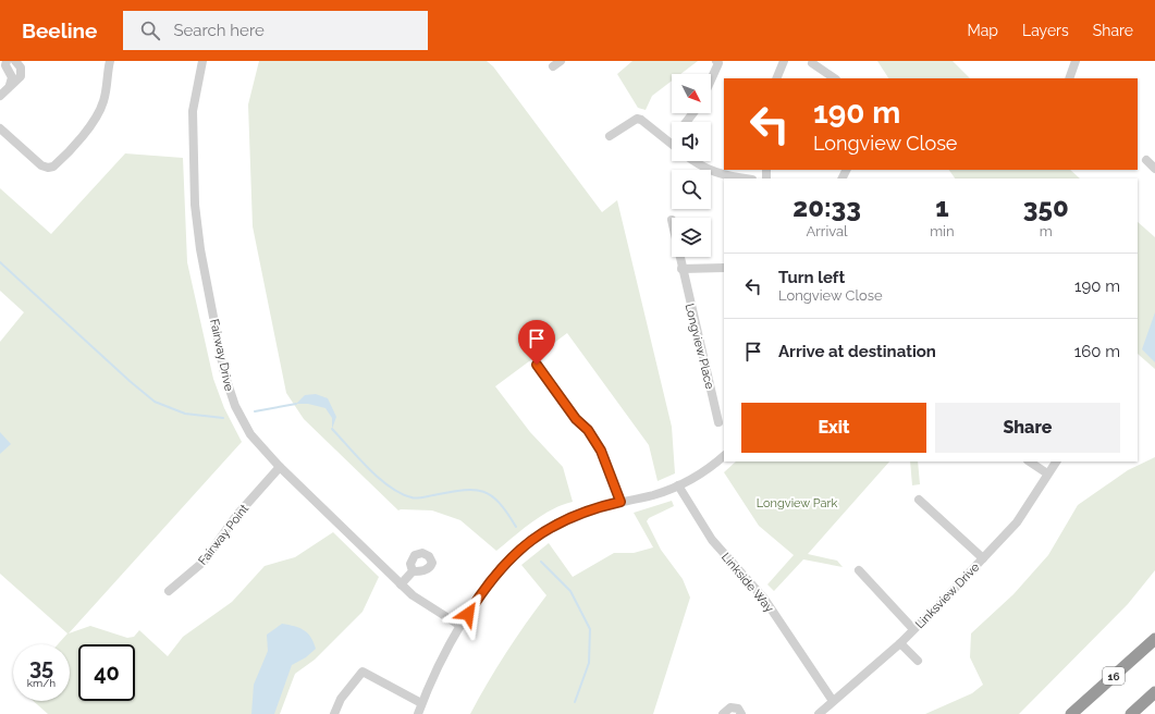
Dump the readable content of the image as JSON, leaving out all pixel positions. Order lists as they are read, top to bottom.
{
  "streets": {
    "highway": ["16"],
    "street": [
      "Longview Place",
      "Fairway Drive",
      "Fairway Point",
      "Linkside Way",
      "Linksview Drive"
    ]
  },
  "crossings": [
    ["Fairway Drive", "Fairway Point"],
    ["Linkside Way", "Linksview Drive"]
  ],
  "parks": ["Longview Park"],
  "north": "bottom right",
  "page": {
    "header": "Beeline",
    "search": "Search here",
    "nav": ["Map", "Layers", "Share"],
    "turn": ["190 m", "Longview Close"],
    "eta": [
      "20:33",
      "Arrival",
      "1",
      "min",
      "350",
      "m"
    ],
    "list": [
      {
        "name": "Turn left",
        "note": "Longview Close",
        "value": "190 m"
      },
      {
        "name": "Arrive at destination",
        "value": "160 m"
      }
    ],
    "buttons": ["Exit", "Share"],
    "speed": "35 km/h",
    "limit": "40"
  }
}
